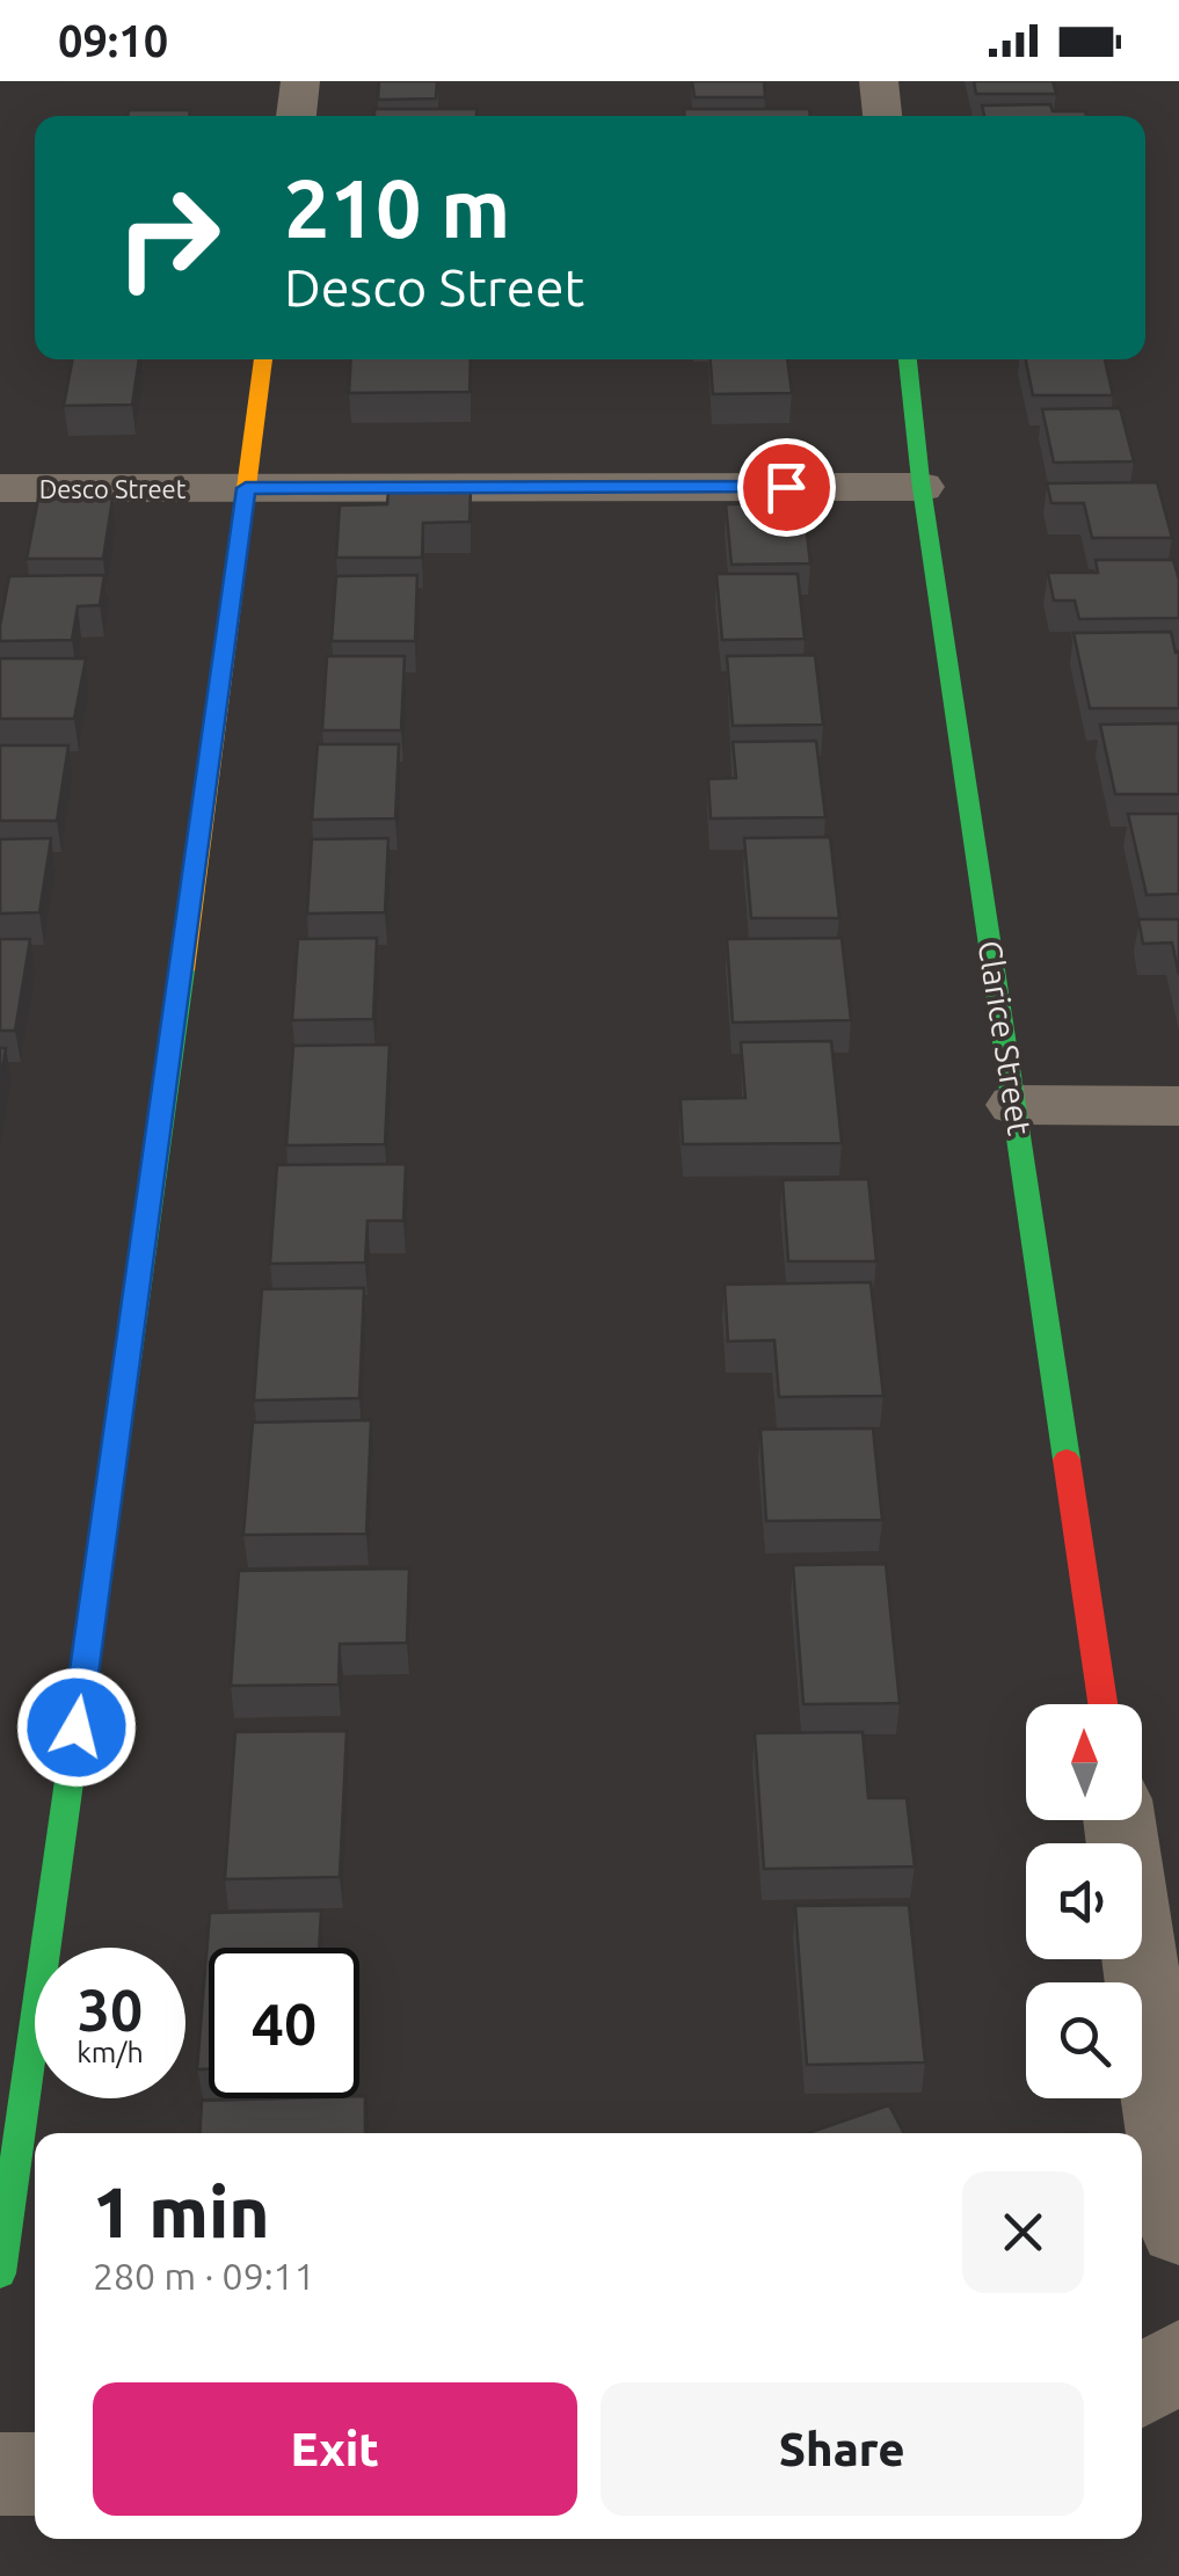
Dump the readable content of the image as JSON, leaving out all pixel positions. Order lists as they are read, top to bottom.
{
  "streets": {
    "street": ["Desco Street", "Clarice Street"]
  },
  "crossings": [
    ["Desco Street", "Clarice Street"]
  ],
  "north": "top",
  "page": {
    "status": "09:10",
    "turn": ["210 m", "Desco Street"],
    "speed": "30 km/h",
    "limit": "40",
    "heading": ["1 min", "280 m · 09:11"],
    "buttons": ["Exit", "Share"]
  }
}
